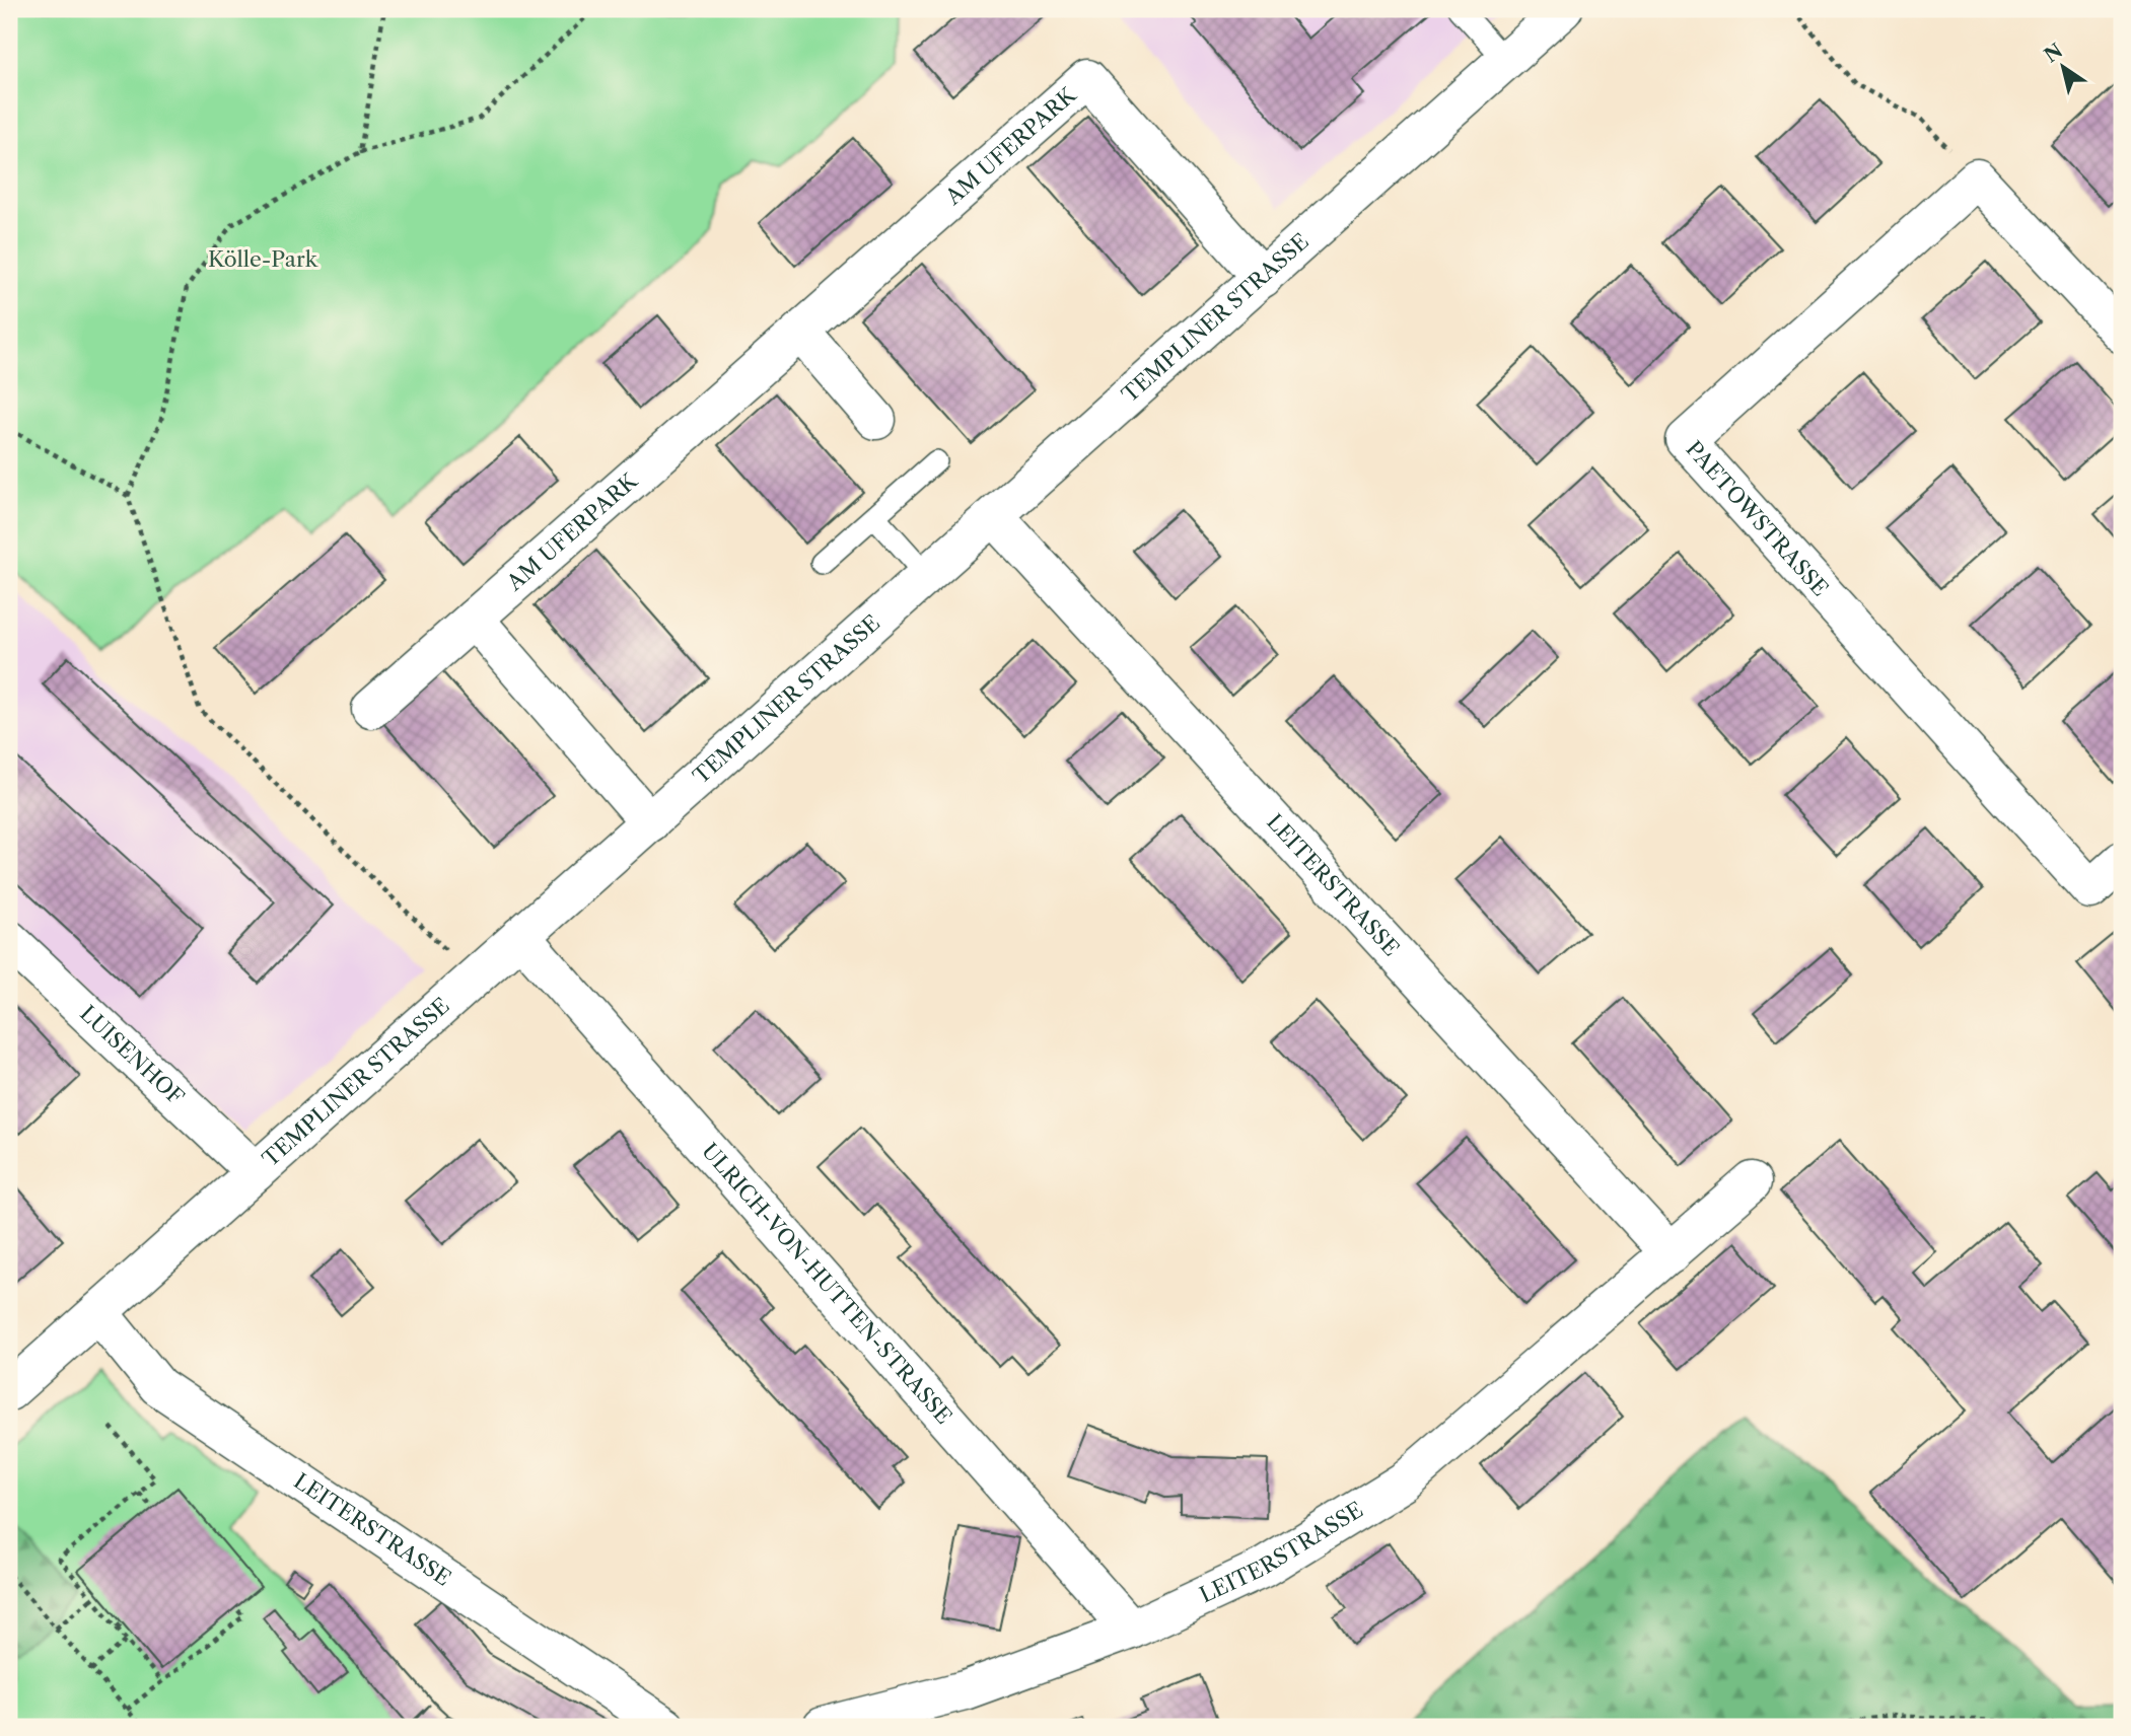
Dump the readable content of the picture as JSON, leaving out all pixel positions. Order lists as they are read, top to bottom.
{
  "streets": {
    "street": [
      "AM UFERPARK",
      "TEMPLINER STRASSE",
      "PAETOWSTRASSE",
      "LEITERSTRASSE",
      "LUISENHOF",
      "ULRICH-VON-HUTTEN-STRASSE"
    ]
  },
  "crossings": [
    ["AM UFERPARK", "TEMPLINER STRASSE"],
    ["TEMPLINER STRASSE", "LEITERSTRASSE"],
    ["TEMPLINER STRASSE", "LUISENHOF"],
    ["TEMPLINER STRASSE", "ULRICH-VON-HUTTEN-STRASSE"],
    ["LEITERSTRASSE", "ULRICH-VON-HUTTEN-STRASSE"]
  ],
  "parks": ["Kölle-Park"],
  "north": "top left"
}
